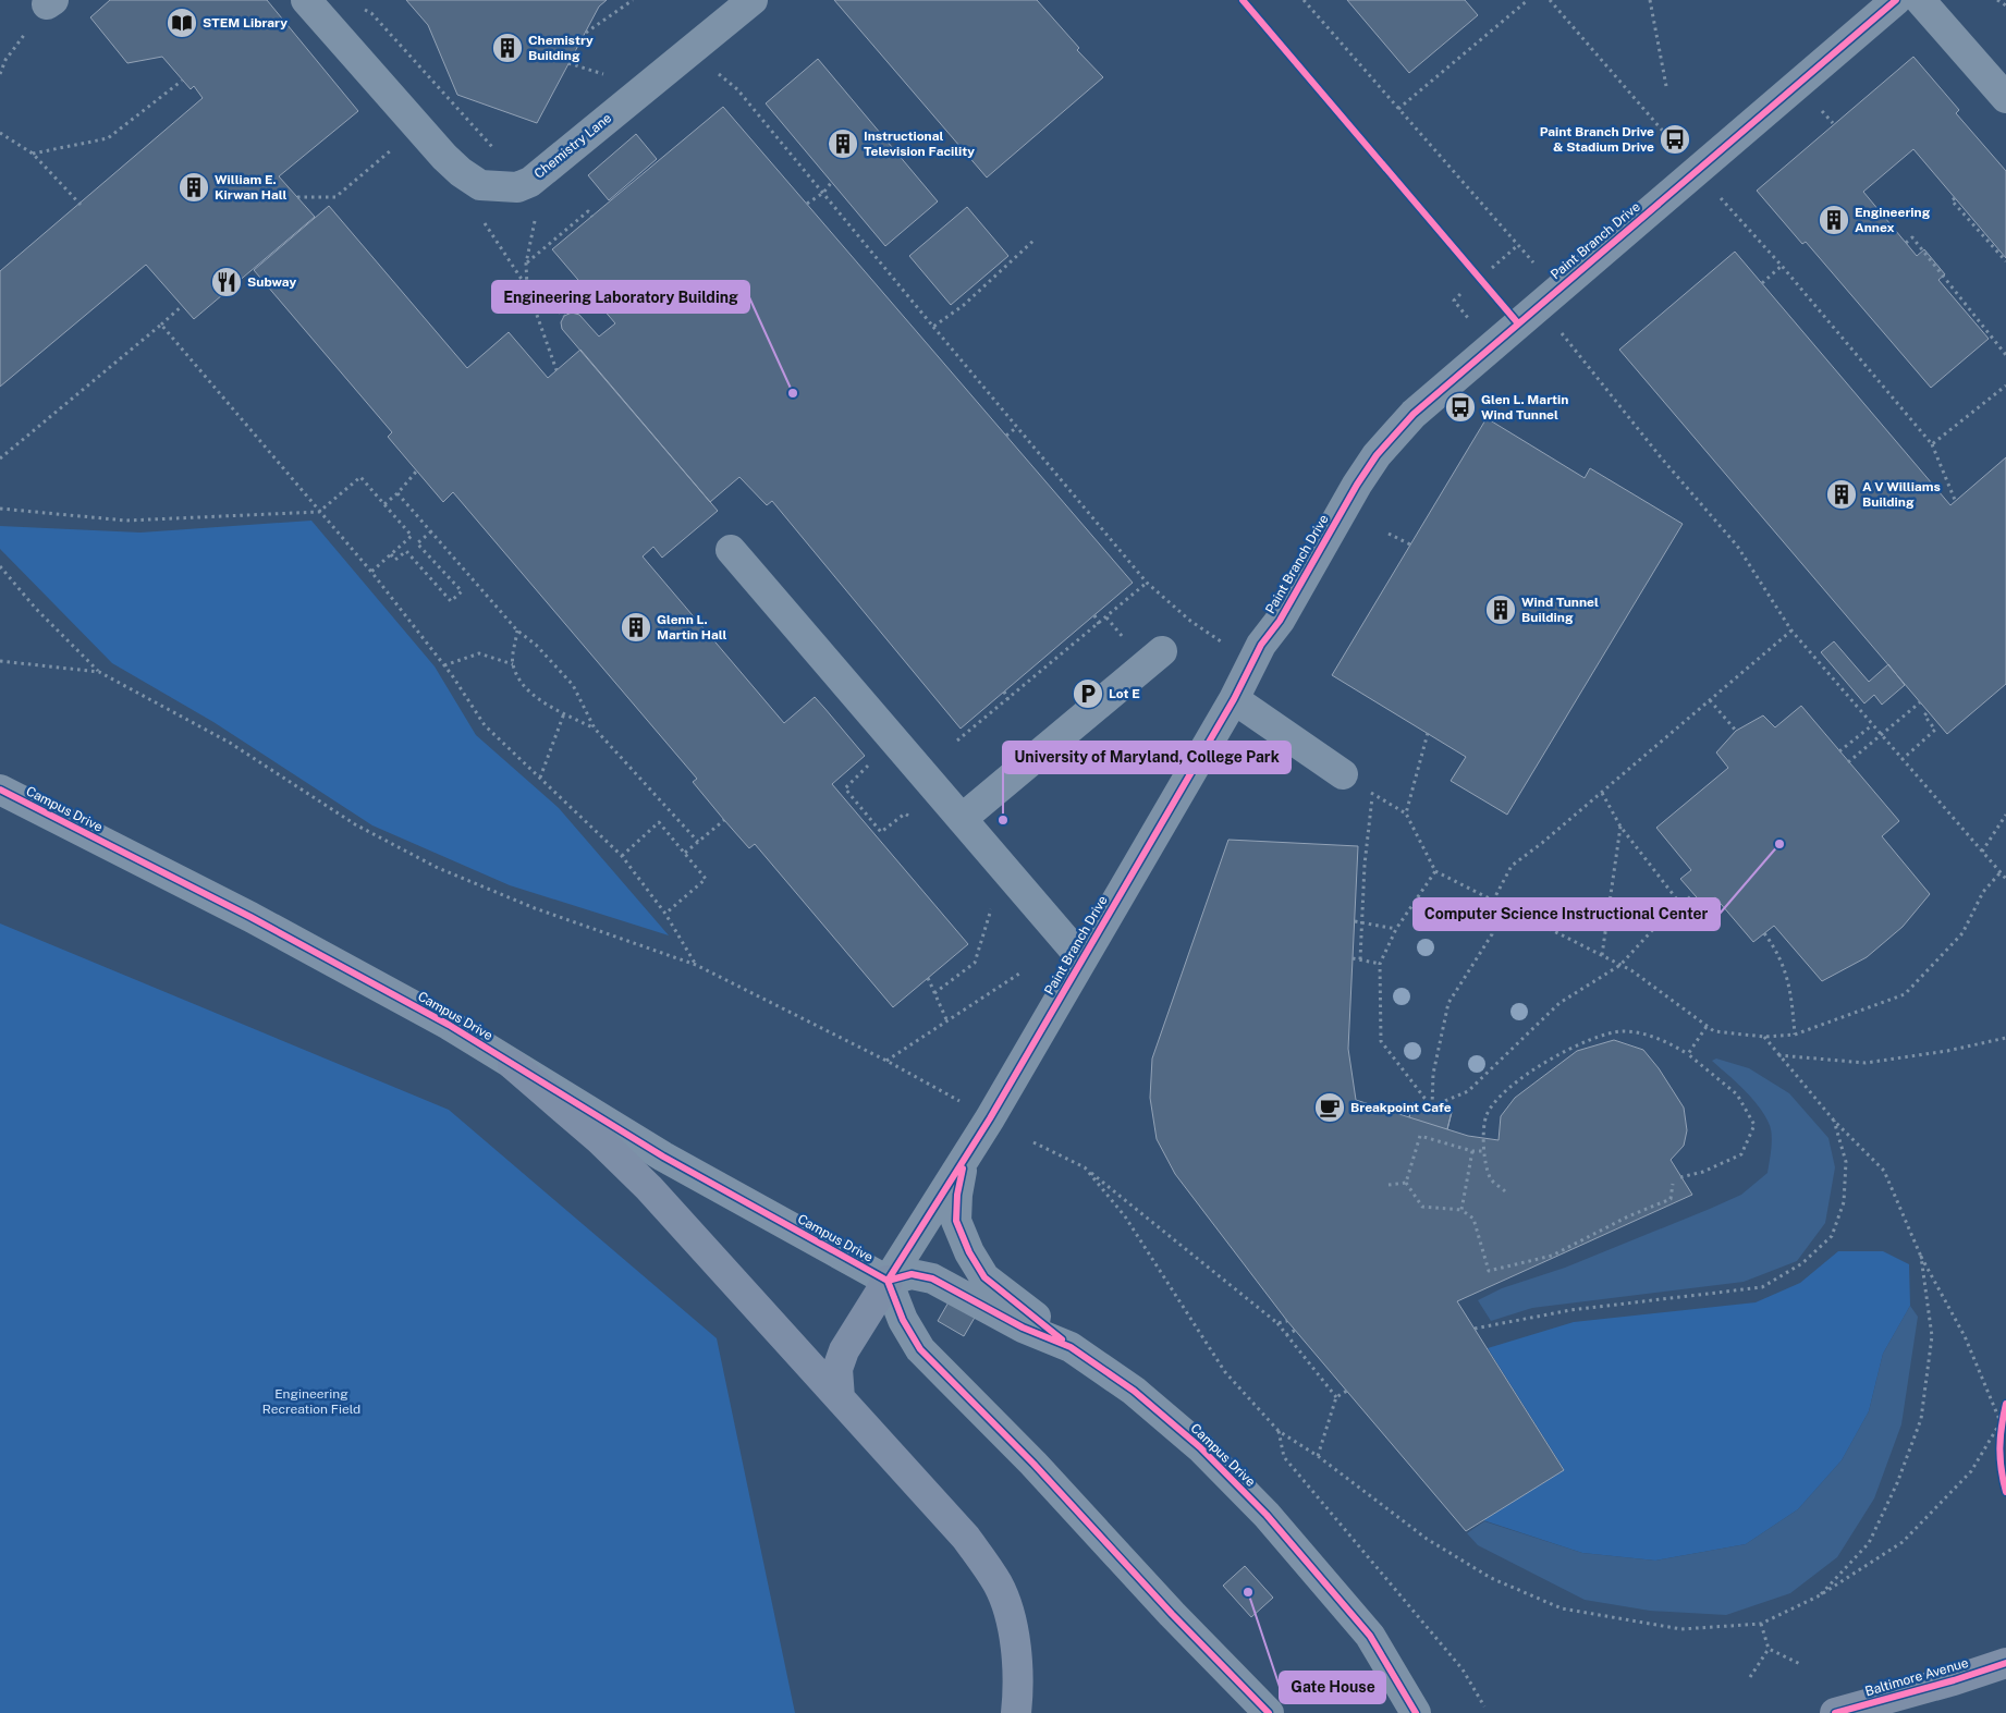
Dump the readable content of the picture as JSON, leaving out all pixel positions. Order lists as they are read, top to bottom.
{
  "streets": {
    "main road": ["Baltimore Avenue"],
    "street": ["Chemistry Lane", "Paint Branch Drive", "Campus Drive"]
  },
  "crossings": [
    ["Paint Branch Drive", "Campus Drive"]
  ],
  "parks": ["Engineering Recreation Field"],
  "places": {
    "library": ["STEM Library"],
    "building": [
      "Chemistry Building",
      "Instructional Television Facility",
      "William E. Kirwan Hall",
      "Engineering Annex",
      "A V Williams Building",
      "Wind Tunnel Building",
      "Glenn L. Martin Hall"
    ],
    "bus stop": ["Paint Branch Drive & Stadium Drive", "Glen L. Martin Wind Tunnel"],
    "restaurant": ["Subway"],
    "other": [
      "Engineering Laboratory Building",
      "University of Maryland, College Park",
      "Computer Science Instructional Center",
      "Gate House"
    ],
    "parking": ["Lot E"],
    "cafe": ["Breakpoint Cafe"]
  }
}
